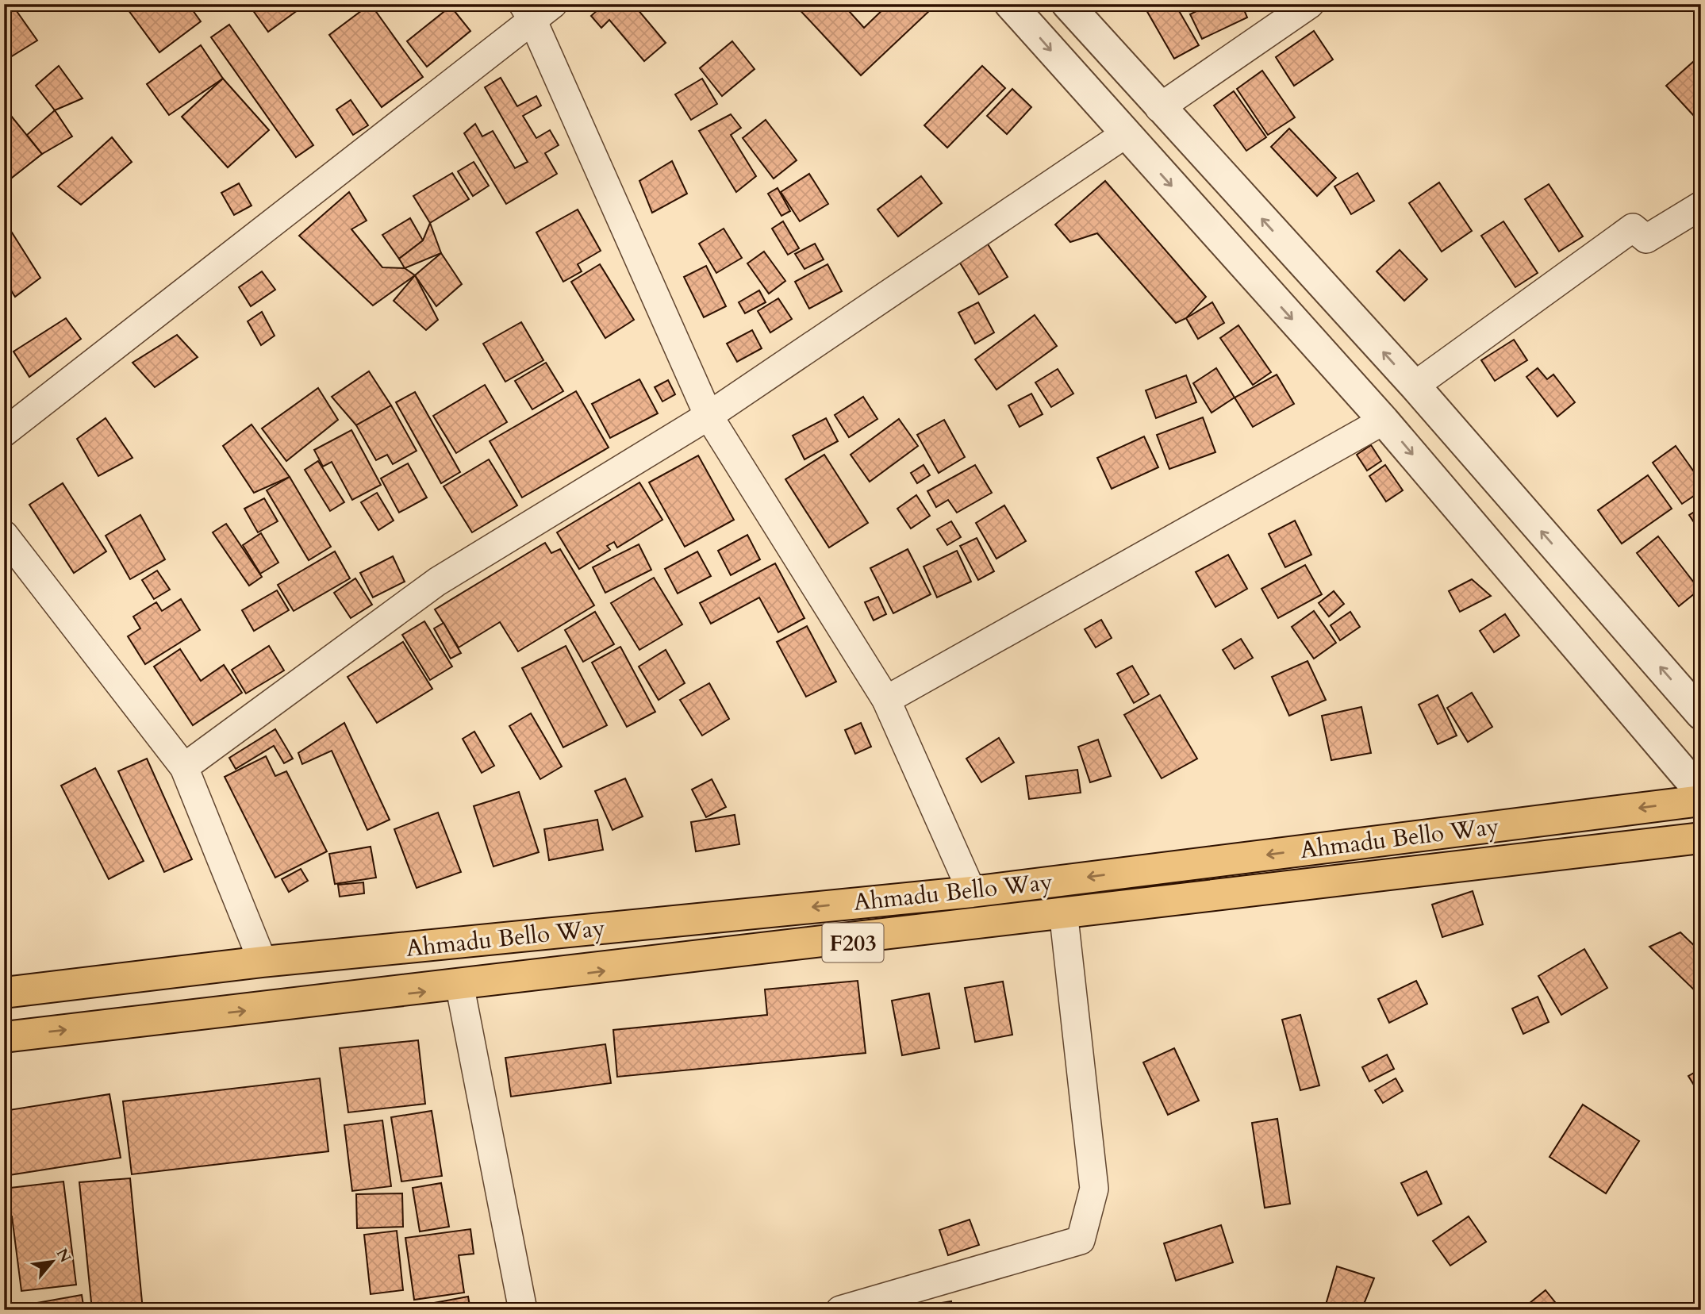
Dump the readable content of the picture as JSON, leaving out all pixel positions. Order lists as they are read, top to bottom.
{
  "streets": {
    "main road": ["Ahmadu Bello Way", "F203"]
  },
  "north": "top right"
}
